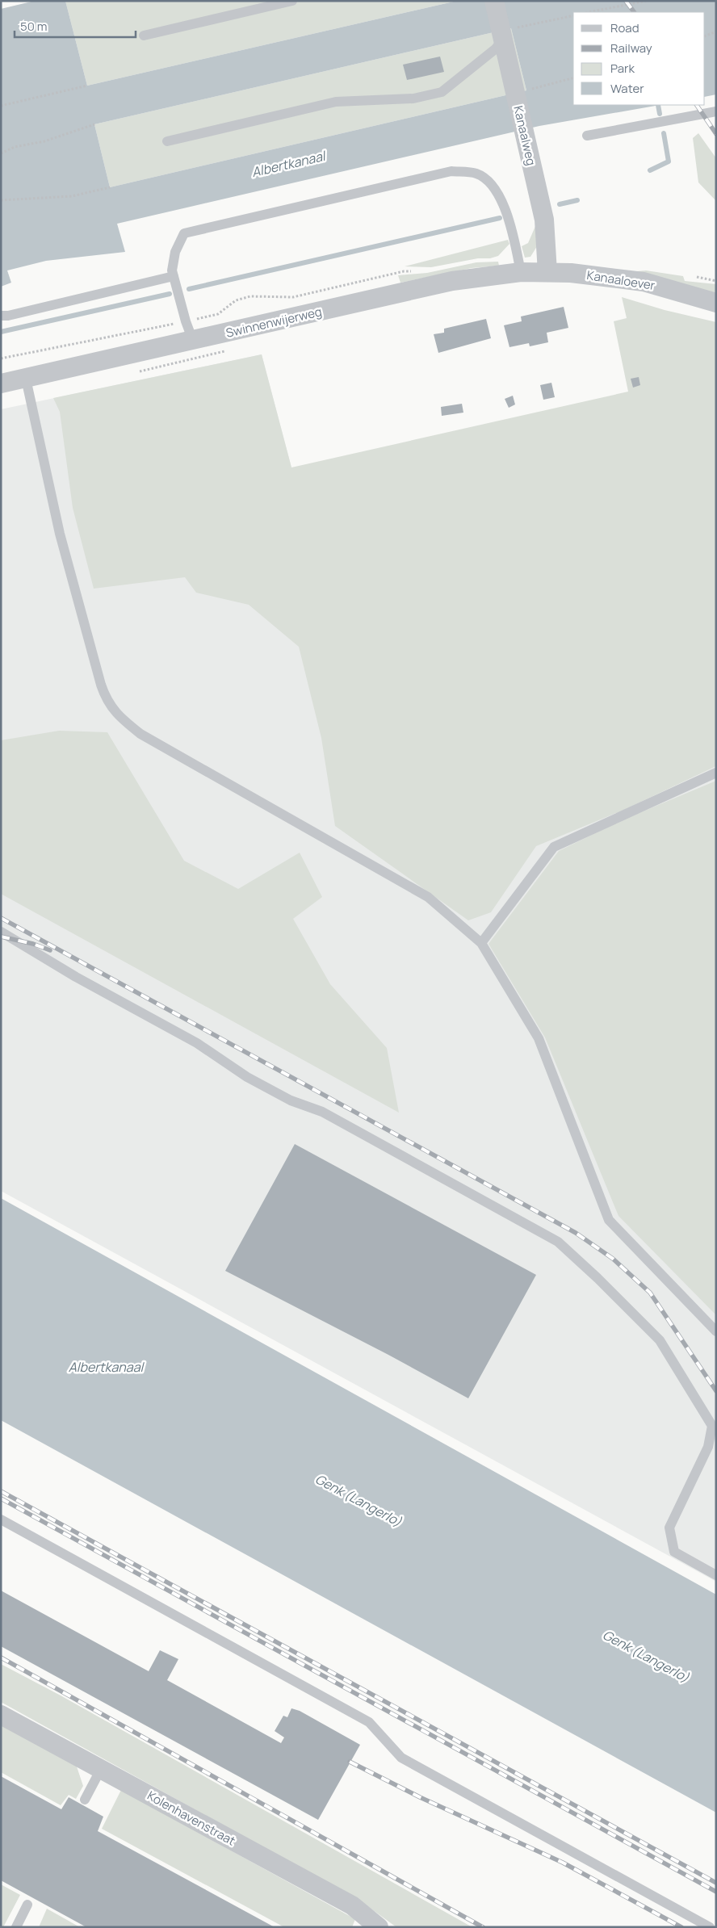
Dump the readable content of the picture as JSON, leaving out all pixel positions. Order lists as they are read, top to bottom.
{
  "streets": {
    "street": [
      "Kanaalweg",
      "Kanaaloever",
      "Swinnenwijerweg",
      "Kolenhavenstraat"
    ]
  },
  "crossings": [
    ["Kanaalweg", "Kanaaloever"],
    ["Kanaalweg", "Swinnenwijerweg"],
    ["Kanaaloever", "Swinnenwijerweg"]
  ],
  "water": ["Albertkanaal", "Genk (Langerlo)"],
  "legend": [
    "Road",
    "Railway",
    "Park",
    "Water"
  ],
  "scale_bar": "50 m"
}
